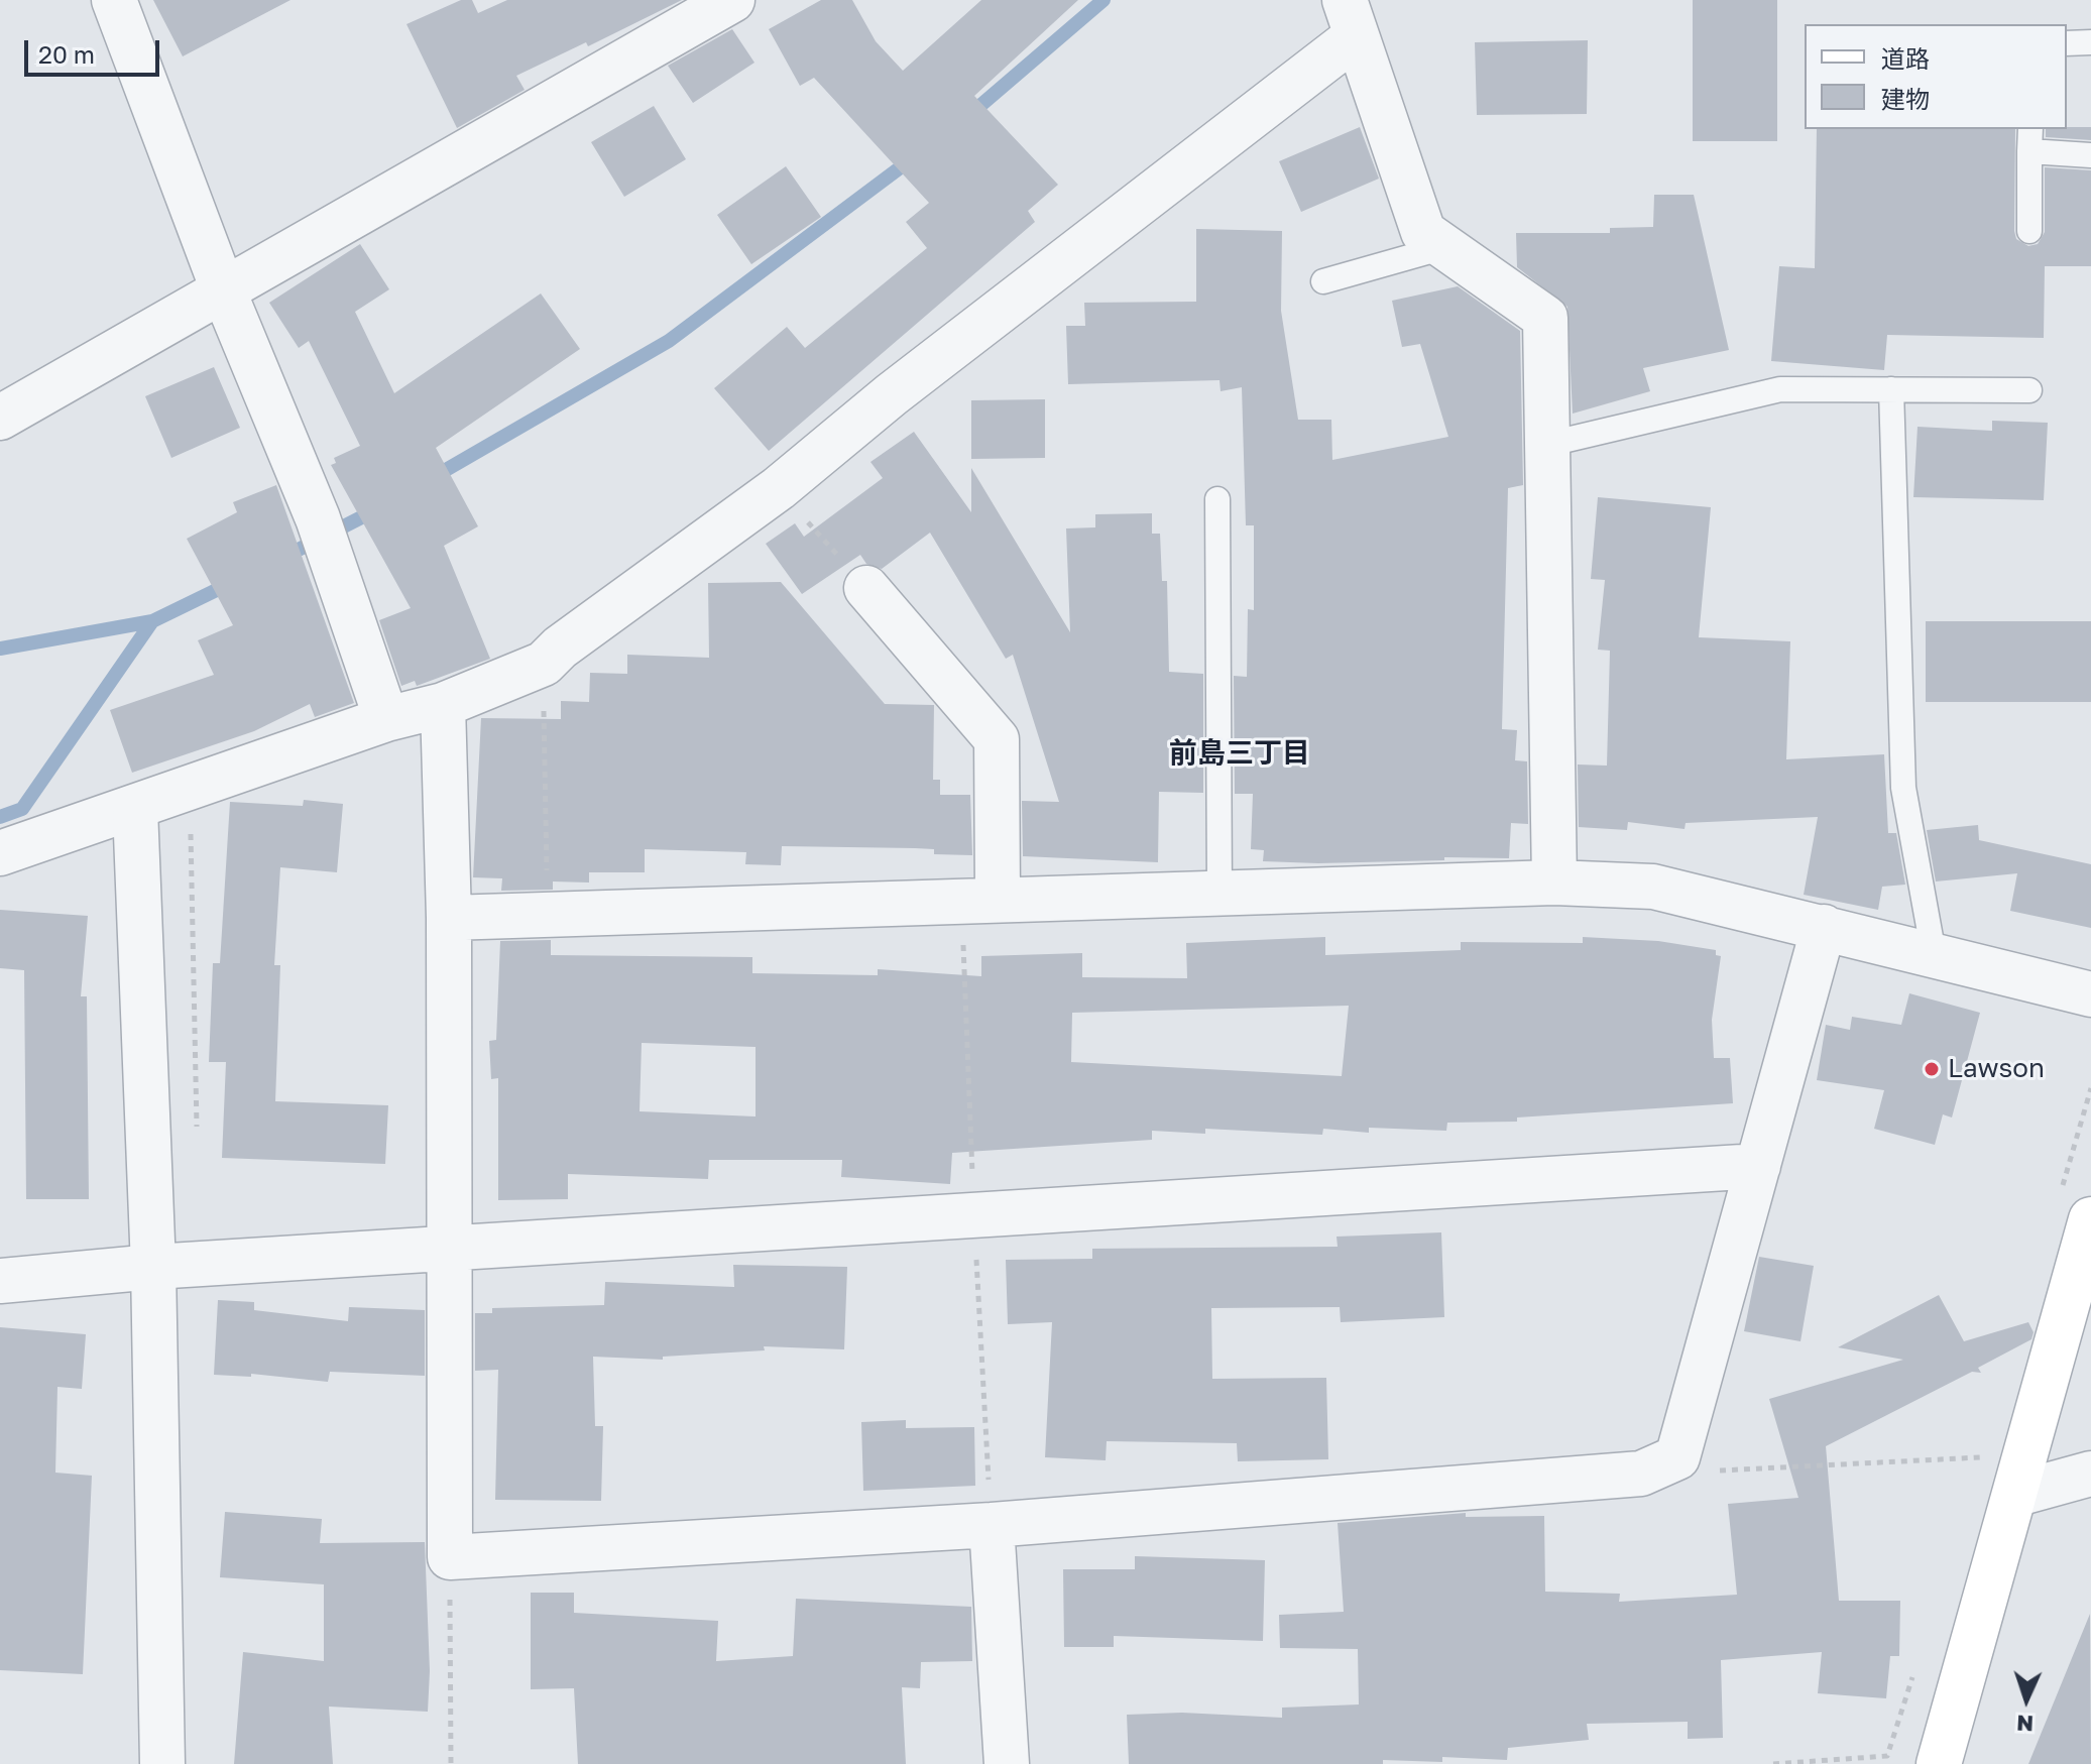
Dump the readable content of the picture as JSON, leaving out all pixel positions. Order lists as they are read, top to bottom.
{
  "districts": ["前島三丁目"],
  "places": ["Lawson"],
  "legend": ["道路", "建物"],
  "scale_bar": "20 m",
  "north": "bottom"
}
